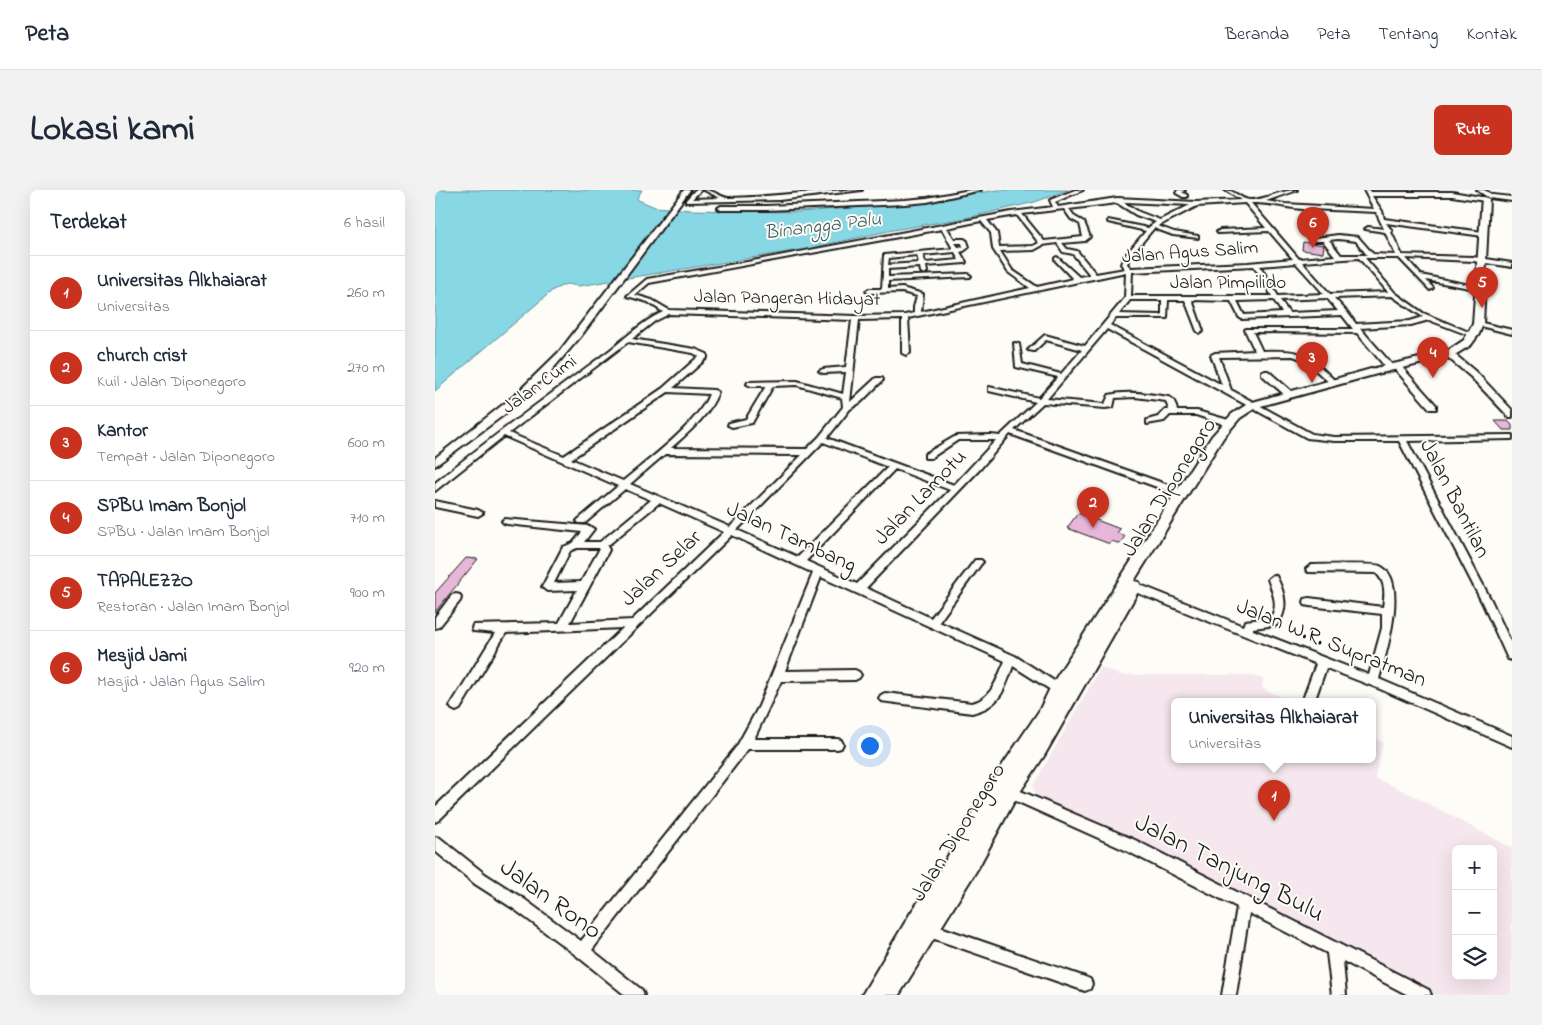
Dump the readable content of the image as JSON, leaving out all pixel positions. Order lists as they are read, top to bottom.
{
  "streets": {
    "highway": ["Jalan Diponegoro"],
    "street": [
      "Jalan Agus Salim",
      "Jalan Pimpilido",
      "Jalan Pangeran Hidayat",
      "Jalan Cumi",
      "Jalan Lamotu",
      "Jalan Bantilan",
      "Jalan Tambang",
      "Jalan Selar",
      "Jalan W.R. Supratman",
      "Jalan Tanjung Bulu",
      "Jalan Rono"
    ]
  },
  "crossings": [
    ["Jalan Agus Salim", "Jalan Pangeran Hidayat"],
    ["Jalan Pimpilido", "Jalan Lamotu"],
    ["Jalan Pangeran Hidayat", "Jalan Cumi"],
    ["Jalan Cumi", "Jalan Tambang"],
    ["Jalan Diponegoro", "Jalan Tambang"],
    ["Jalan Diponegoro", "Jalan W.R. Supratman"],
    ["Jalan Diponegoro", "Jalan Tanjung Bulu"],
    ["Jalan Lamotu", "Jalan Tambang"],
    ["Jalan Tambang", "Jalan Selar"]
  ],
  "water": ["Binangga Palu"],
  "page": {
    "header": "Peta",
    "nav": [
      "Beranda",
      "Peta",
      "Tentang",
      "Kontak"
    ],
    "title": "Lokasi kami",
    "buttons": "Rute",
    "heading": ["Terdekat", "6 hasil"],
    "pins": [
      "6",
      "5",
      "4",
      "3",
      "2",
      "1"
    ],
    "list": [
      {
        "mark": "1",
        "name": "Universitas Alkhaiarat",
        "note": "Universitas",
        "value": "260 m"
      },
      {
        "mark": "2",
        "name": "church crist",
        "note": "Kuil · Jalan Diponegoro",
        "value": "270 m"
      },
      {
        "mark": "3",
        "name": "Kantor",
        "note": "Tempat · Jalan Diponegoro",
        "value": "600 m"
      },
      {
        "mark": "4",
        "name": "SPBU Imam Bonjol",
        "note": "SPBU · Jalan Imam Bonjol",
        "value": "710 m"
      },
      {
        "mark": "5",
        "name": "TAPALEZZO",
        "note": "Restoran · Jalan Imam Bonjol",
        "value": "900 m"
      },
      {
        "mark": "6",
        "name": "Mesjid Jami",
        "note": "Masjid · Jalan Agus Salim",
        "value": "920 m"
      }
    ],
    "popup": ["Universitas Alkhaiarat", "Universitas"],
    "map_buttons": ["+", "−"]
  }
}
